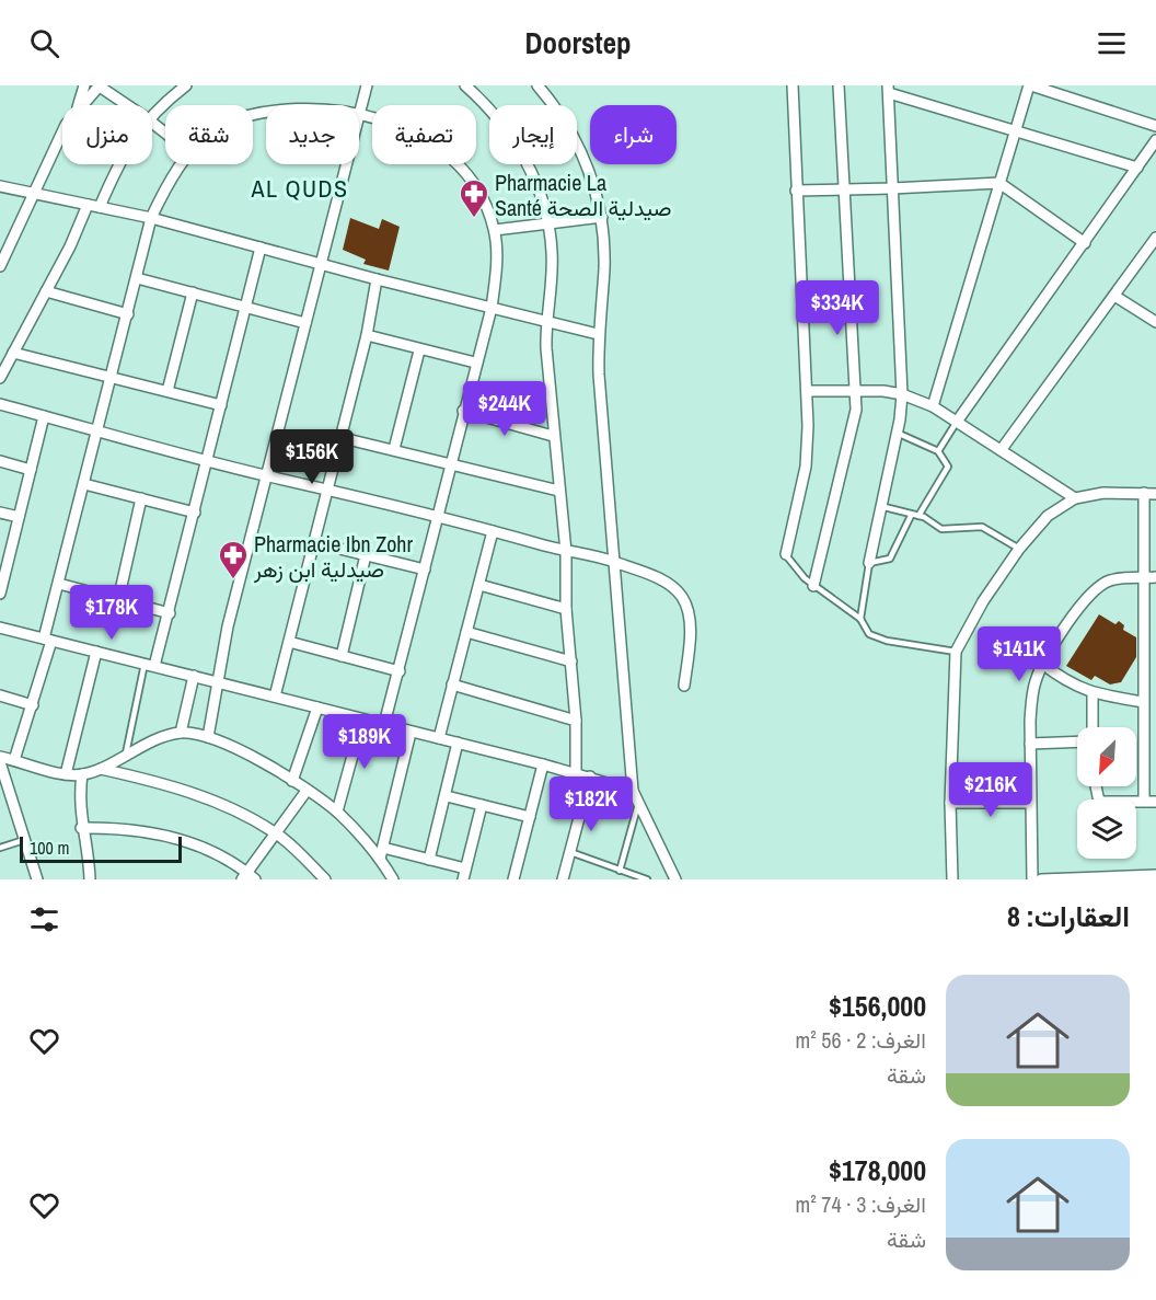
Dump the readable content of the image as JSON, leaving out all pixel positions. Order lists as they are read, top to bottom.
{
  "districts": ["AL QUDS"],
  "places": {
    "pharmacy": ["Pharmacie La Santé صيدلية الصحة", "Pharmacie Ibn Zohr صيدلية ابن زهر"]
  },
  "scale_bar": "100 m",
  "north": "bottom left",
  "page": {
    "header": "Doorstep",
    "chip": [
      "شراء",
      "إيجار",
      "تصفية",
      "جديد",
      "شقة",
      "منزل"
    ],
    "price": [
      "$334K",
      "$244K",
      "$156K",
      "$178K",
      "$141K",
      "$189K",
      "$216K",
      "$182K"
    ],
    "scale": "100 m",
    "heading": "العقارات: 8",
    "list": [
      {
        "name": "$156,000",
        "note": "الغرف: 2 · 56 m² · شقة"
      },
      {
        "name": "$178,000",
        "note": "الغرف: 3 · 74 m² · شقة"
      }
    ]
  }
}
